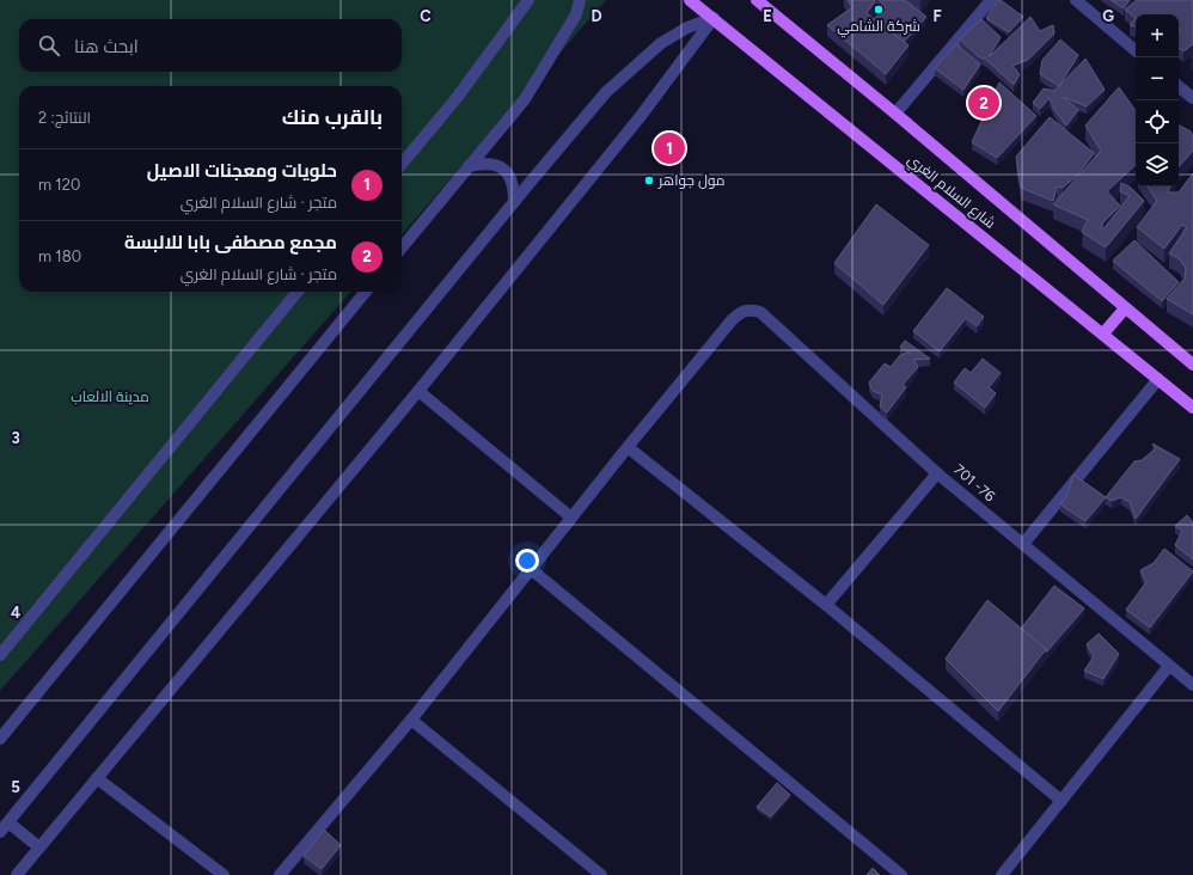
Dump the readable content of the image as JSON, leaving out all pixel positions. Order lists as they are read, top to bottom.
{
  "streets": {
    "main road": ["شارع السلام الغري"],
    "street": ["701 -76"]
  },
  "parks": ["مدينة الالعاب"],
  "places": ["شركة الشامي", "مول جواهر"],
  "page": {
    "map_buttons": ["+", "−"],
    "search": "ابحث هنا",
    "pins": ["2", "1"],
    "heading": ["بالقرب منك", "النتائج: 2"],
    "list": [
      {
        "mark": "1",
        "name": "حلويات ومعجنات الاصيل",
        "note": "متجر · شارع السلام الغري",
        "value": "120 m"
      },
      {
        "mark": "2",
        "name": "مجمع مصطفى بابا للالبسة",
        "note": "متجر · شارع السلام الغري",
        "value": "180 m"
      }
    ]
  },
  "grid": {
    "columns": [
      "C",
      "D",
      "E",
      "F",
      "G"
    ],
    "rows": ["3", "4", "5"]
  }
}
